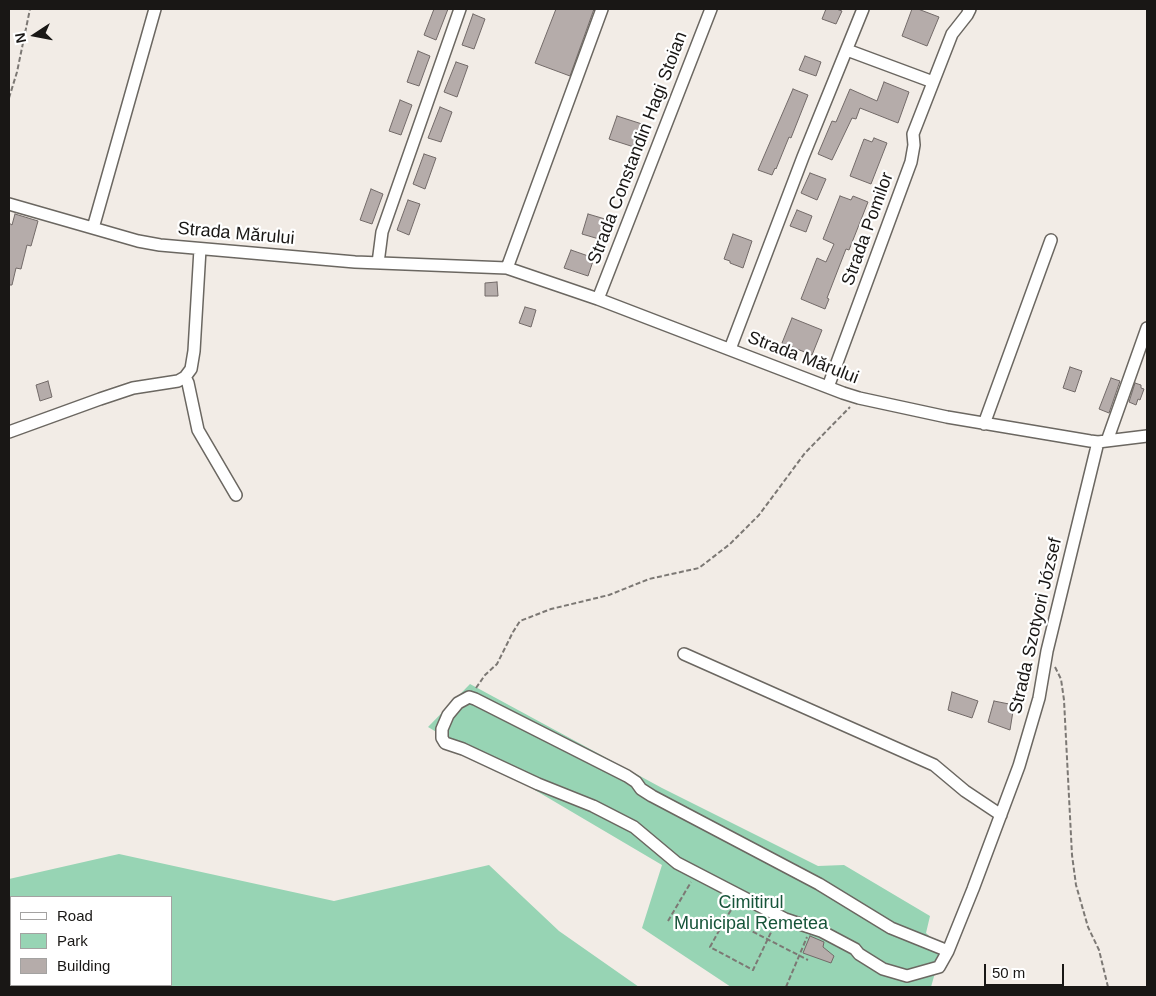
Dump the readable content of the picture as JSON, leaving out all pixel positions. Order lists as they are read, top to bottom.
{
  "streets": {
    "street": [
      "Strada Constandin Hagi Stoian",
      "Strada Pomilor",
      "Strada Mărului",
      "Strada Szotyori József"
    ]
  },
  "crossings": [
    ["Strada Constandin Hagi Stoian", "Strada Mărului"],
    ["Strada Pomilor", "Strada Mărului"],
    ["Strada Mărului", "Strada Szotyori József"]
  ],
  "parks": ["Cimitirul Municipal Remetea"],
  "legend": ["Road", "Park", "Building"],
  "scale_bar": "50 m",
  "north": "left"
}
